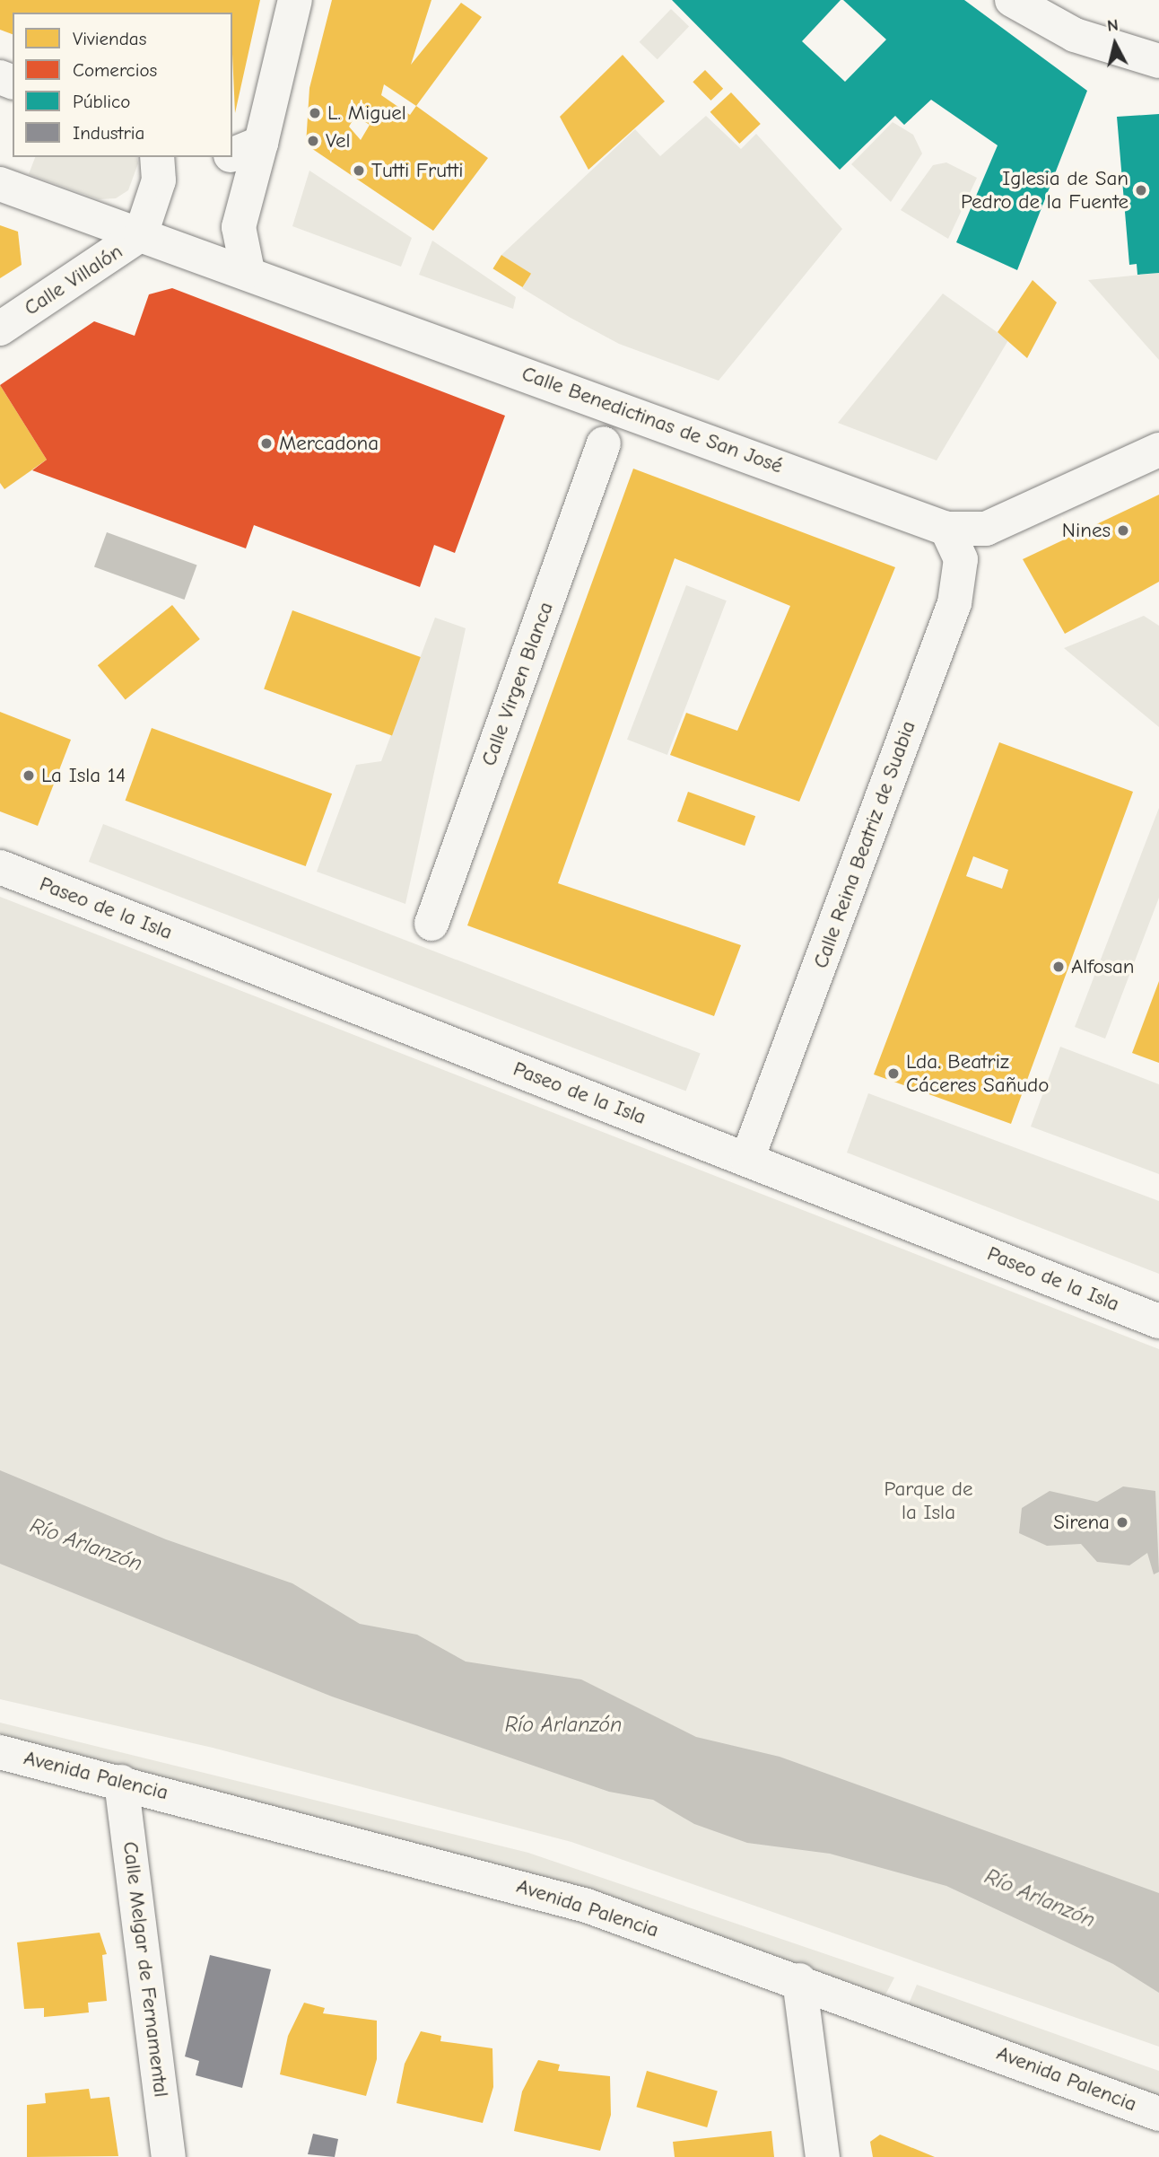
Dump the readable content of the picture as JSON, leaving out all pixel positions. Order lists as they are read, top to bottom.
{
  "streets": {
    "main road": [
      "Calle Villalón",
      "Calle Benedictinas de San José",
      "Calle Virgen Blanca",
      "Calle Reina Beatriz de Suabia",
      "Paseo de la Isla",
      "Avenida Palencia",
      "Calle Melgar de Fernamental"
    ]
  },
  "crossings": [
    ["Calle Villalón", "Calle Benedictinas de San José"],
    ["Calle Benedictinas de San José", "Calle Reina Beatriz de Suabia"],
    ["Calle Reina Beatriz de Suabia", "Paseo de la Isla"],
    ["Avenida Palencia", "Calle Melgar de Fernamental"]
  ],
  "water": ["Río Arlanzón"],
  "parks": ["Parque de la Isla"],
  "places": [
    "L. Miguel",
    "Vel",
    "Tutti Frutti",
    "Iglesia de San Pedro de la Fuente",
    "Mercadona",
    "Nines",
    "La Isla 14",
    "Alfosan",
    "Lda. Beatriz Cáceres Sañudo",
    "Sirena"
  ],
  "legend": [
    "Viviendas",
    "Comercios",
    "Público",
    "Industria"
  ],
  "north": "top"
}
